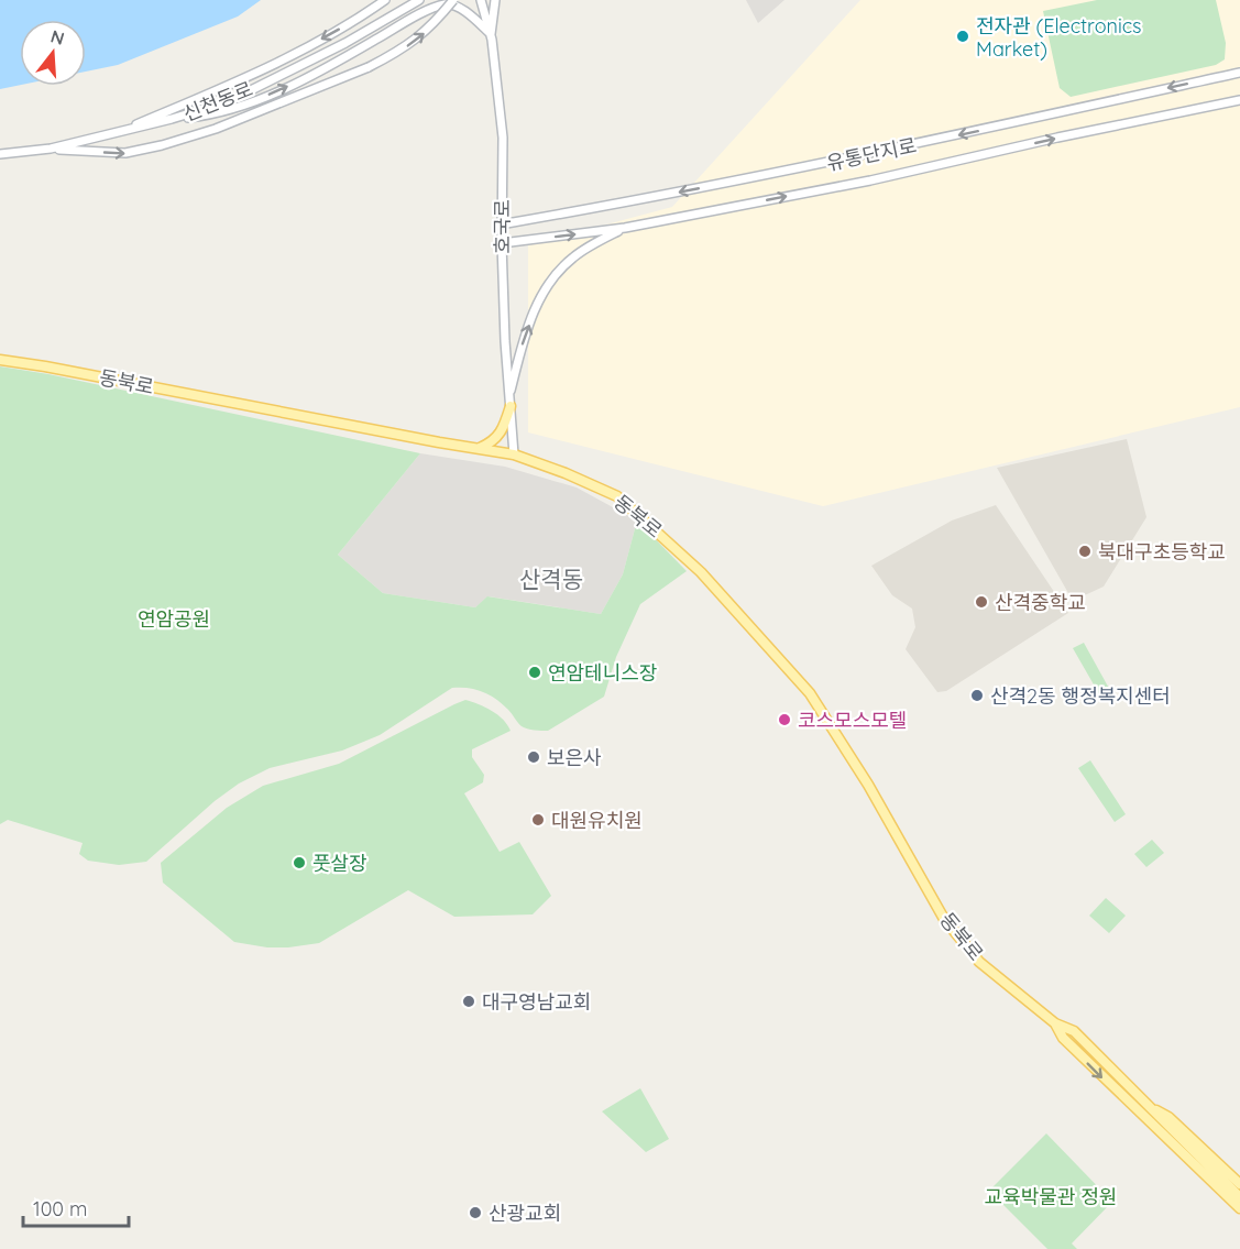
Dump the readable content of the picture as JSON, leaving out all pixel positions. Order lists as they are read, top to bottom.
{
  "streets": {
    "main road": [
      "신천동로",
      "유통단지로",
      "호국로",
      "동북로"
    ]
  },
  "crossings": [
    ["유통단지로", "호국로"],
    ["호국로", "동북로"]
  ],
  "districts": ["산격동"],
  "parks": ["연암공원", "교육박물관 정원"],
  "places": [
    "전자관 (Electronics Market)",
    "북대구초등학교",
    "산격중학교",
    "연암테니스장",
    "산격2동 행정복지센터",
    "코스모스모텔",
    "보은사",
    "대원유치원",
    "풋살장",
    "대구영남교회",
    "산광교회"
  ],
  "scale_bar": "100 m",
  "north": "top"
}
